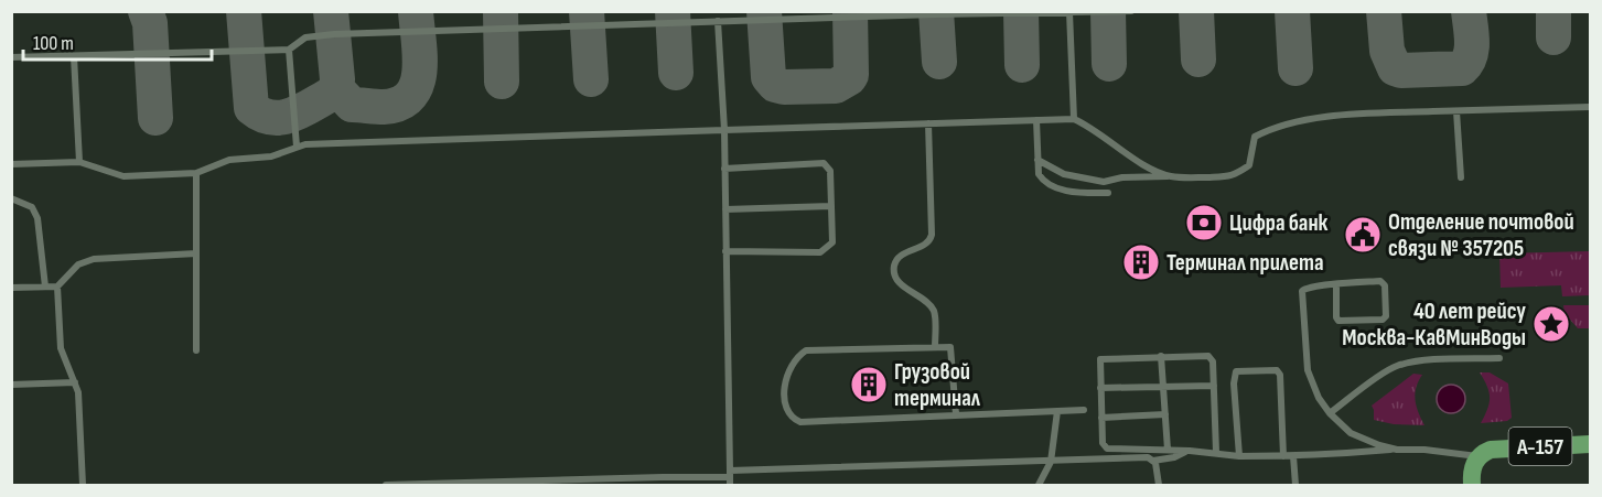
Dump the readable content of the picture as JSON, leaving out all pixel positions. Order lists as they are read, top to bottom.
{
  "streets": {
    "main road": ["А-157"]
  },
  "places": {
    "bank": ["Цифра банк"],
    "public building": ["Отделение почтовой связи № 357205"],
    "building": ["Терминал прилета", "Грузовой терминал"],
    "place": ["40 лет рейсу Москва-КавМинВоды"]
  },
  "scale_bar": "100 m"
}
